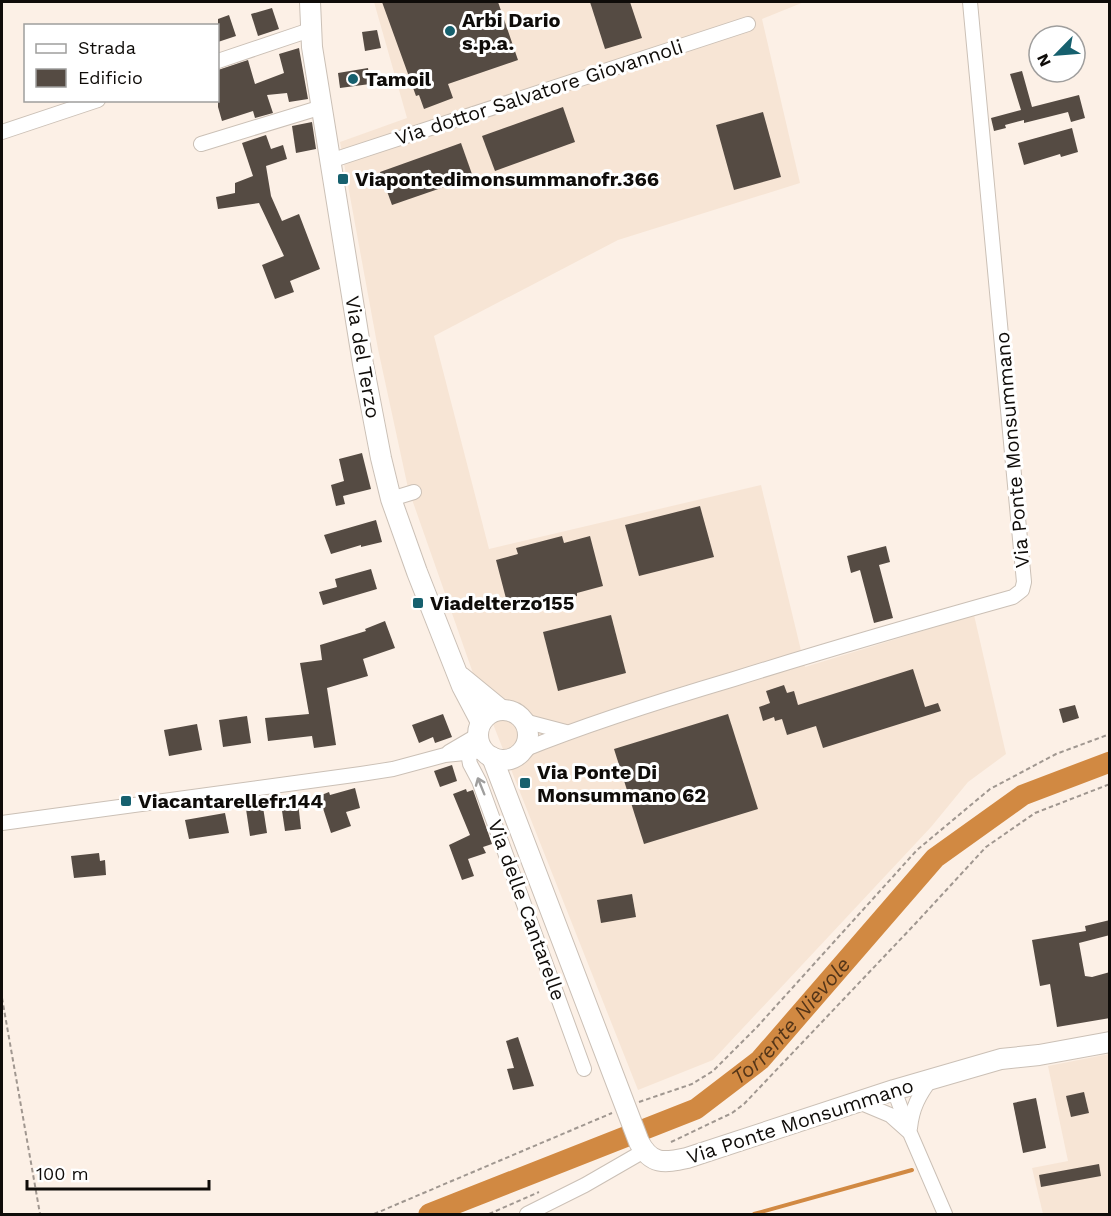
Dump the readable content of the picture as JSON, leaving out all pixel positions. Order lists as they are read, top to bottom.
{
  "streets": {
    "street": [
      "Via dottor Salvatore Giovannoli",
      "Via del Terzo",
      "Via Ponte Monsummano",
      "Via delle Cantarelle"
    ]
  },
  "crossings": [
    ["Via dottor Salvatore Giovannoli", "Via del Terzo"],
    ["Via del Terzo", "Via Ponte Monsummano"],
    ["Via del Terzo", "Via delle Cantarelle"]
  ],
  "water": ["Torrente Nievole"],
  "places": {
    "other": ["Arbi Dario s.p.a.", "Tamoil"],
    "transit": [
      "Viapontedimonsummanofr.366",
      "Viadelterzo155",
      "Via Ponte Di Monsummano 62",
      "Viacantarellefr.144"
    ]
  },
  "legend": ["Strada", "Edificio"],
  "scale_bar": "100 m",
  "north": "bottom left"
}
